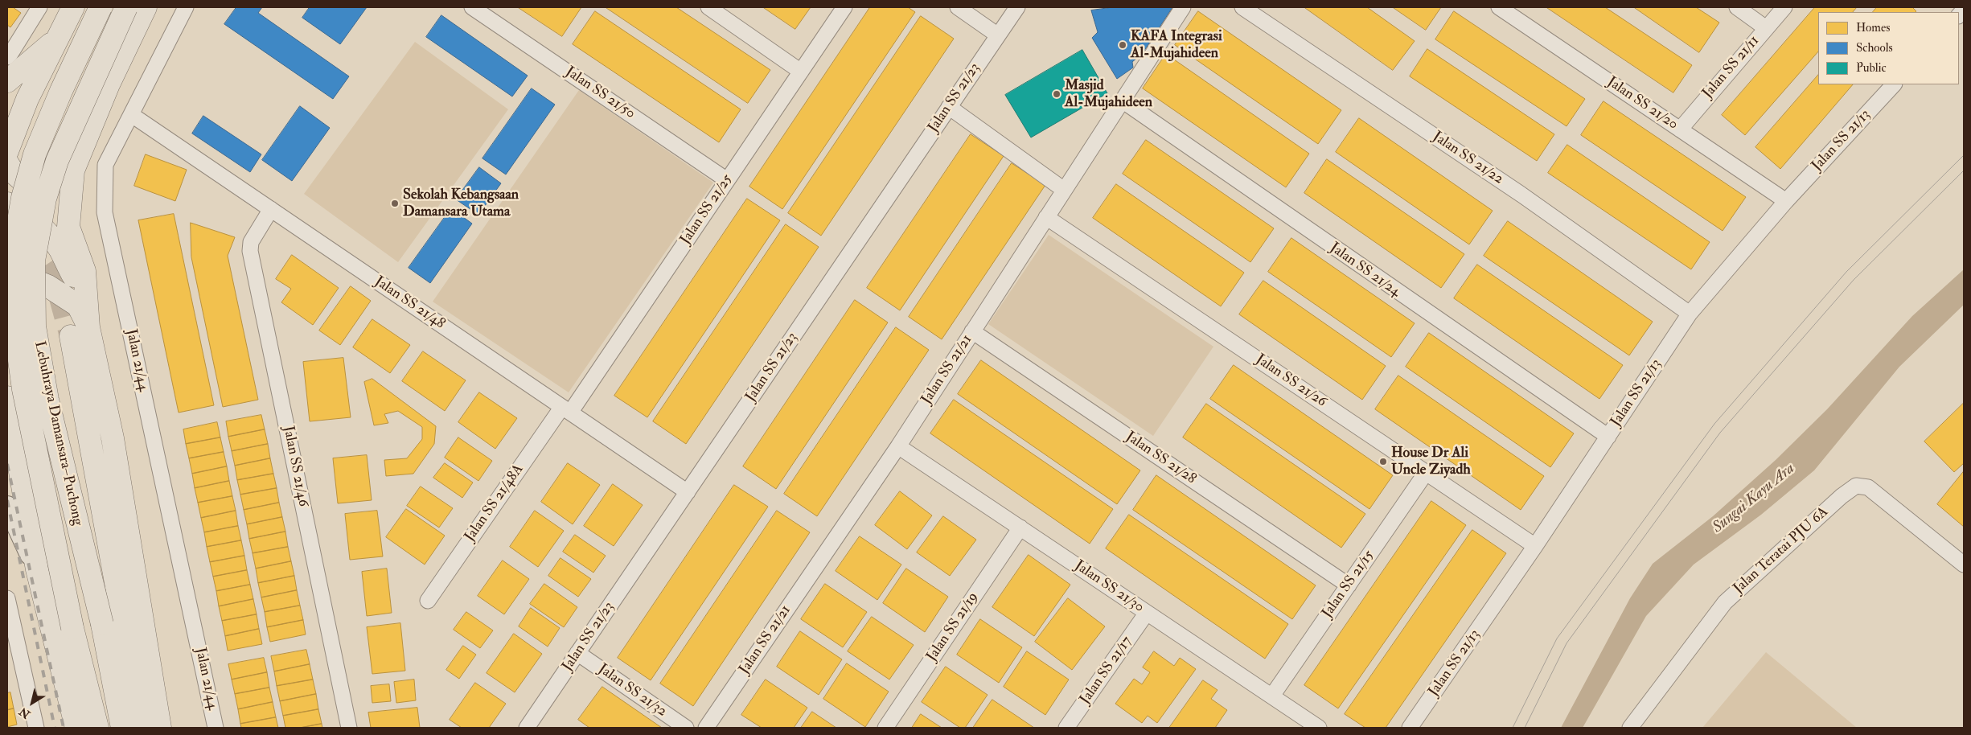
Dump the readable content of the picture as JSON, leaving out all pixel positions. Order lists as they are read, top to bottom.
{
  "streets": {
    "highway": ["Lebuhraya Damansara–Puchong"],
    "street": [
      "Jalan SS 21/11",
      "Jalan SS 21/50",
      "Jalan SS 21/23",
      "Jalan SS 21/20",
      "Jalan SS 21/13",
      "Jalan SS 21/22",
      "Jalan SS 21/25",
      "Jalan SS 21/24",
      "Jalan SS 21/48",
      "Jalan 21/44",
      "Jalan SS 21/21",
      "Jalan SS 21/26",
      "Jalan SS 21/28",
      "Jalan SS 21/46",
      "Jalan SS 21/48A",
      "Jalan Teratai PJU 6A",
      "Jalan SS 21/15",
      "Jalan SS 21/30",
      "Jalan SS 21/19",
      "Jalan SS 21/17",
      "Jalan SS 21/32"
    ]
  },
  "crossings": [
    ["Jalan SS 21/11", "Jalan SS 21/20"],
    ["Jalan SS 21/50", "Jalan SS 21/25"],
    ["Jalan SS 21/23", "Jalan SS 21/48"],
    ["Jalan SS 21/23", "Jalan SS 21/32"],
    ["Jalan SS 21/20", "Jalan SS 21/13"],
    ["Jalan SS 21/13", "Jalan SS 21/22"],
    ["Jalan SS 21/13", "Jalan SS 21/24"],
    ["Jalan SS 21/13", "Jalan SS 21/26"],
    ["Jalan SS 21/25", "Jalan SS 21/48"],
    ["Jalan SS 21/25", "Jalan SS 21/48A"],
    ["Jalan SS 21/24", "Jalan SS 21/21"],
    ["Jalan SS 21/48", "Jalan 21/44"],
    ["Jalan SS 21/48", "Jalan SS 21/46"],
    ["Jalan SS 21/48", "Jalan SS 21/48A"],
    ["Jalan SS 21/21", "Jalan SS 21/26"],
    ["Jalan SS 21/21", "Jalan SS 21/28"],
    ["Jalan SS 21/21", "Jalan SS 21/30"],
    ["Jalan SS 21/26", "Jalan SS 21/15"],
    ["Jalan SS 21/28", "Jalan SS 21/15"],
    ["Jalan SS 21/15", "Jalan SS 21/30"],
    ["Jalan SS 21/30", "Jalan SS 21/19"],
    ["Jalan SS 21/30", "Jalan SS 21/17"]
  ],
  "water": ["Sungai Kayu Ara"],
  "places": [
    "KAFA Integrasi Al-Mujahideen",
    "Masjid Al-Mujahideen",
    "Sekolah Kebangsaan Damansara Utama",
    "House Dr Ali Uncle Ziyadh"
  ],
  "legend": ["Homes", "Schools", "Public"],
  "north": "bottom left"
}
